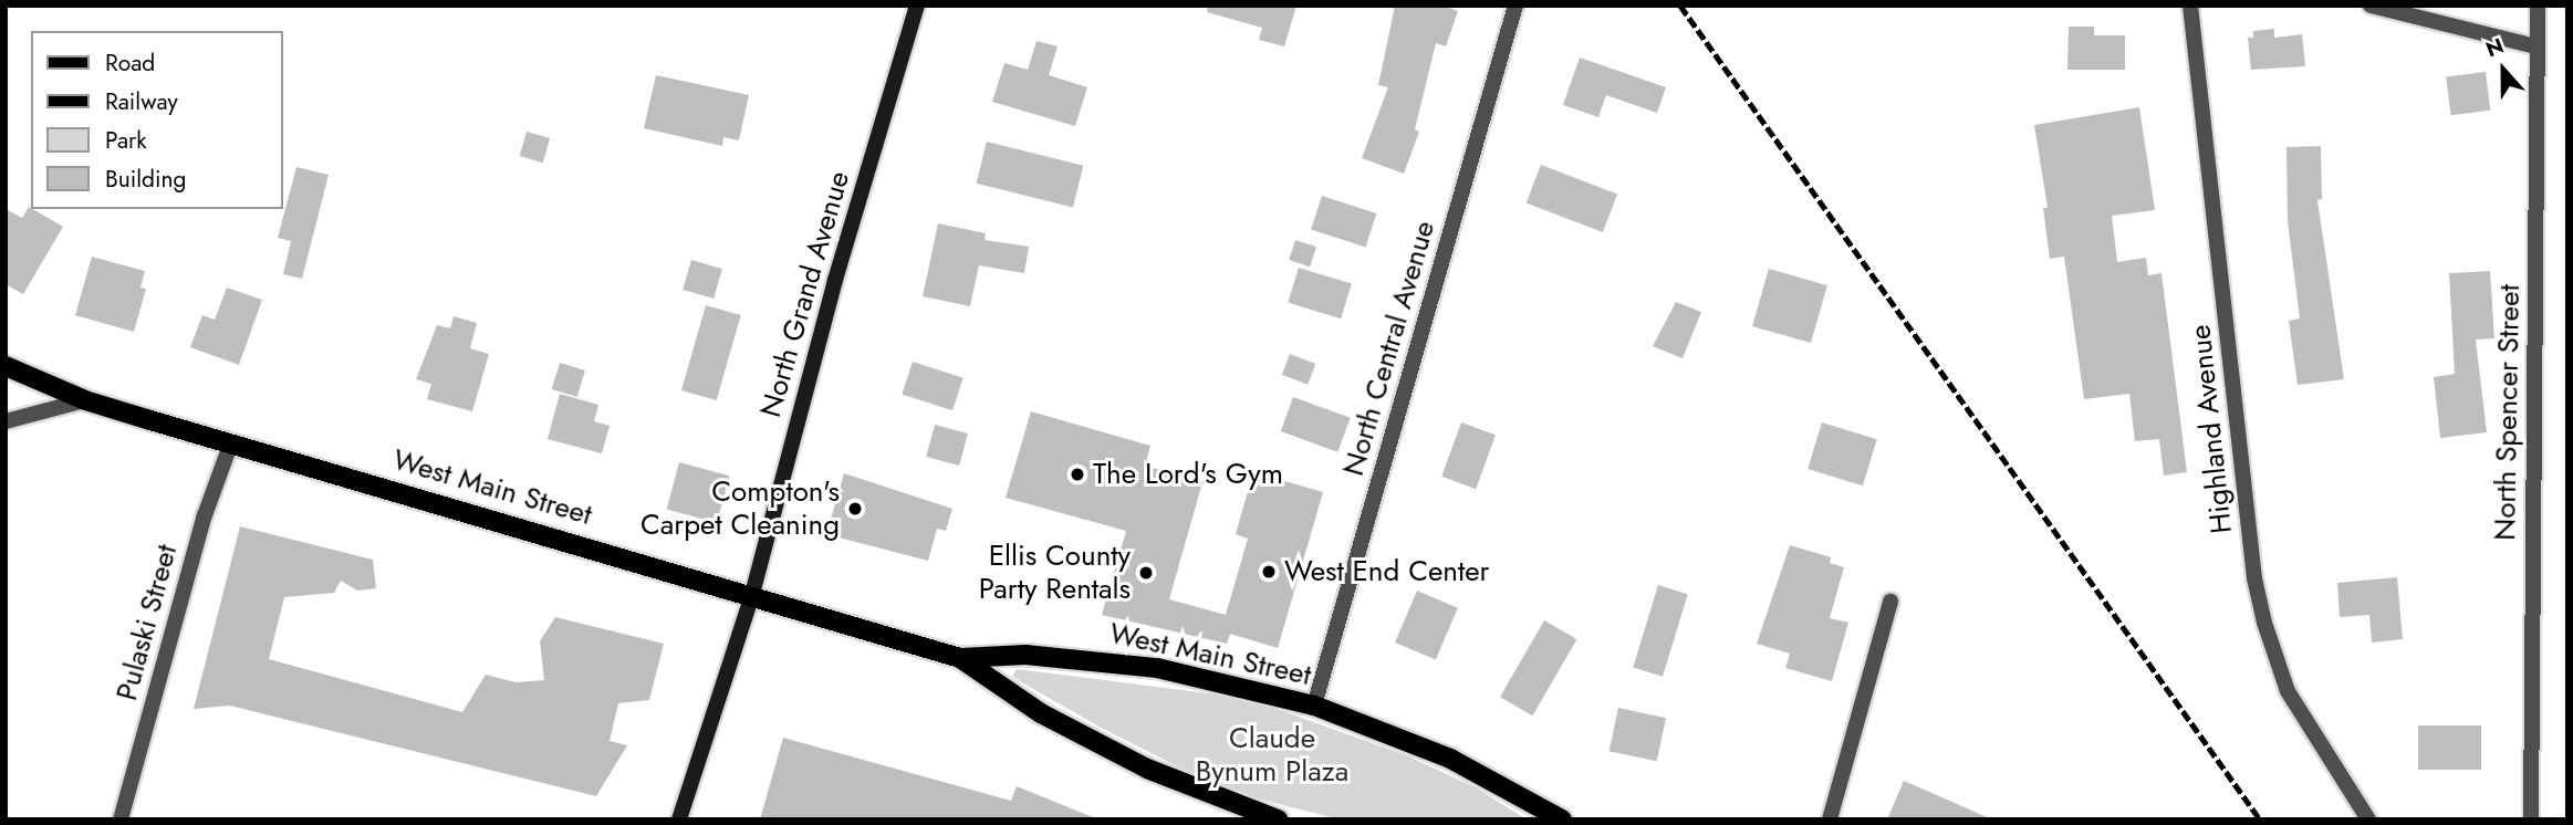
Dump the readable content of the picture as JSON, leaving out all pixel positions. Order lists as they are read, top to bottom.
{
  "streets": {
    "main road": ["North Grand Avenue", "West Main Street"],
    "street": [
      "North Central Avenue",
      "North Spencer Street",
      "Highland Avenue",
      "Pulaski Street"
    ]
  },
  "crossings": [
    ["North Grand Avenue", "West Main Street"],
    ["North Central Avenue", "West Main Street"],
    ["West Main Street", "Pulaski Street"]
  ],
  "parks": ["Claude Bynum Plaza"],
  "places": [
    "The Lord's Gym",
    "Compton's Carpet Cleaning",
    "West End Center",
    "Ellis County Party Rentals"
  ],
  "legend": [
    "Road",
    "Railway",
    "Park",
    "Building"
  ],
  "north": "top"
}
